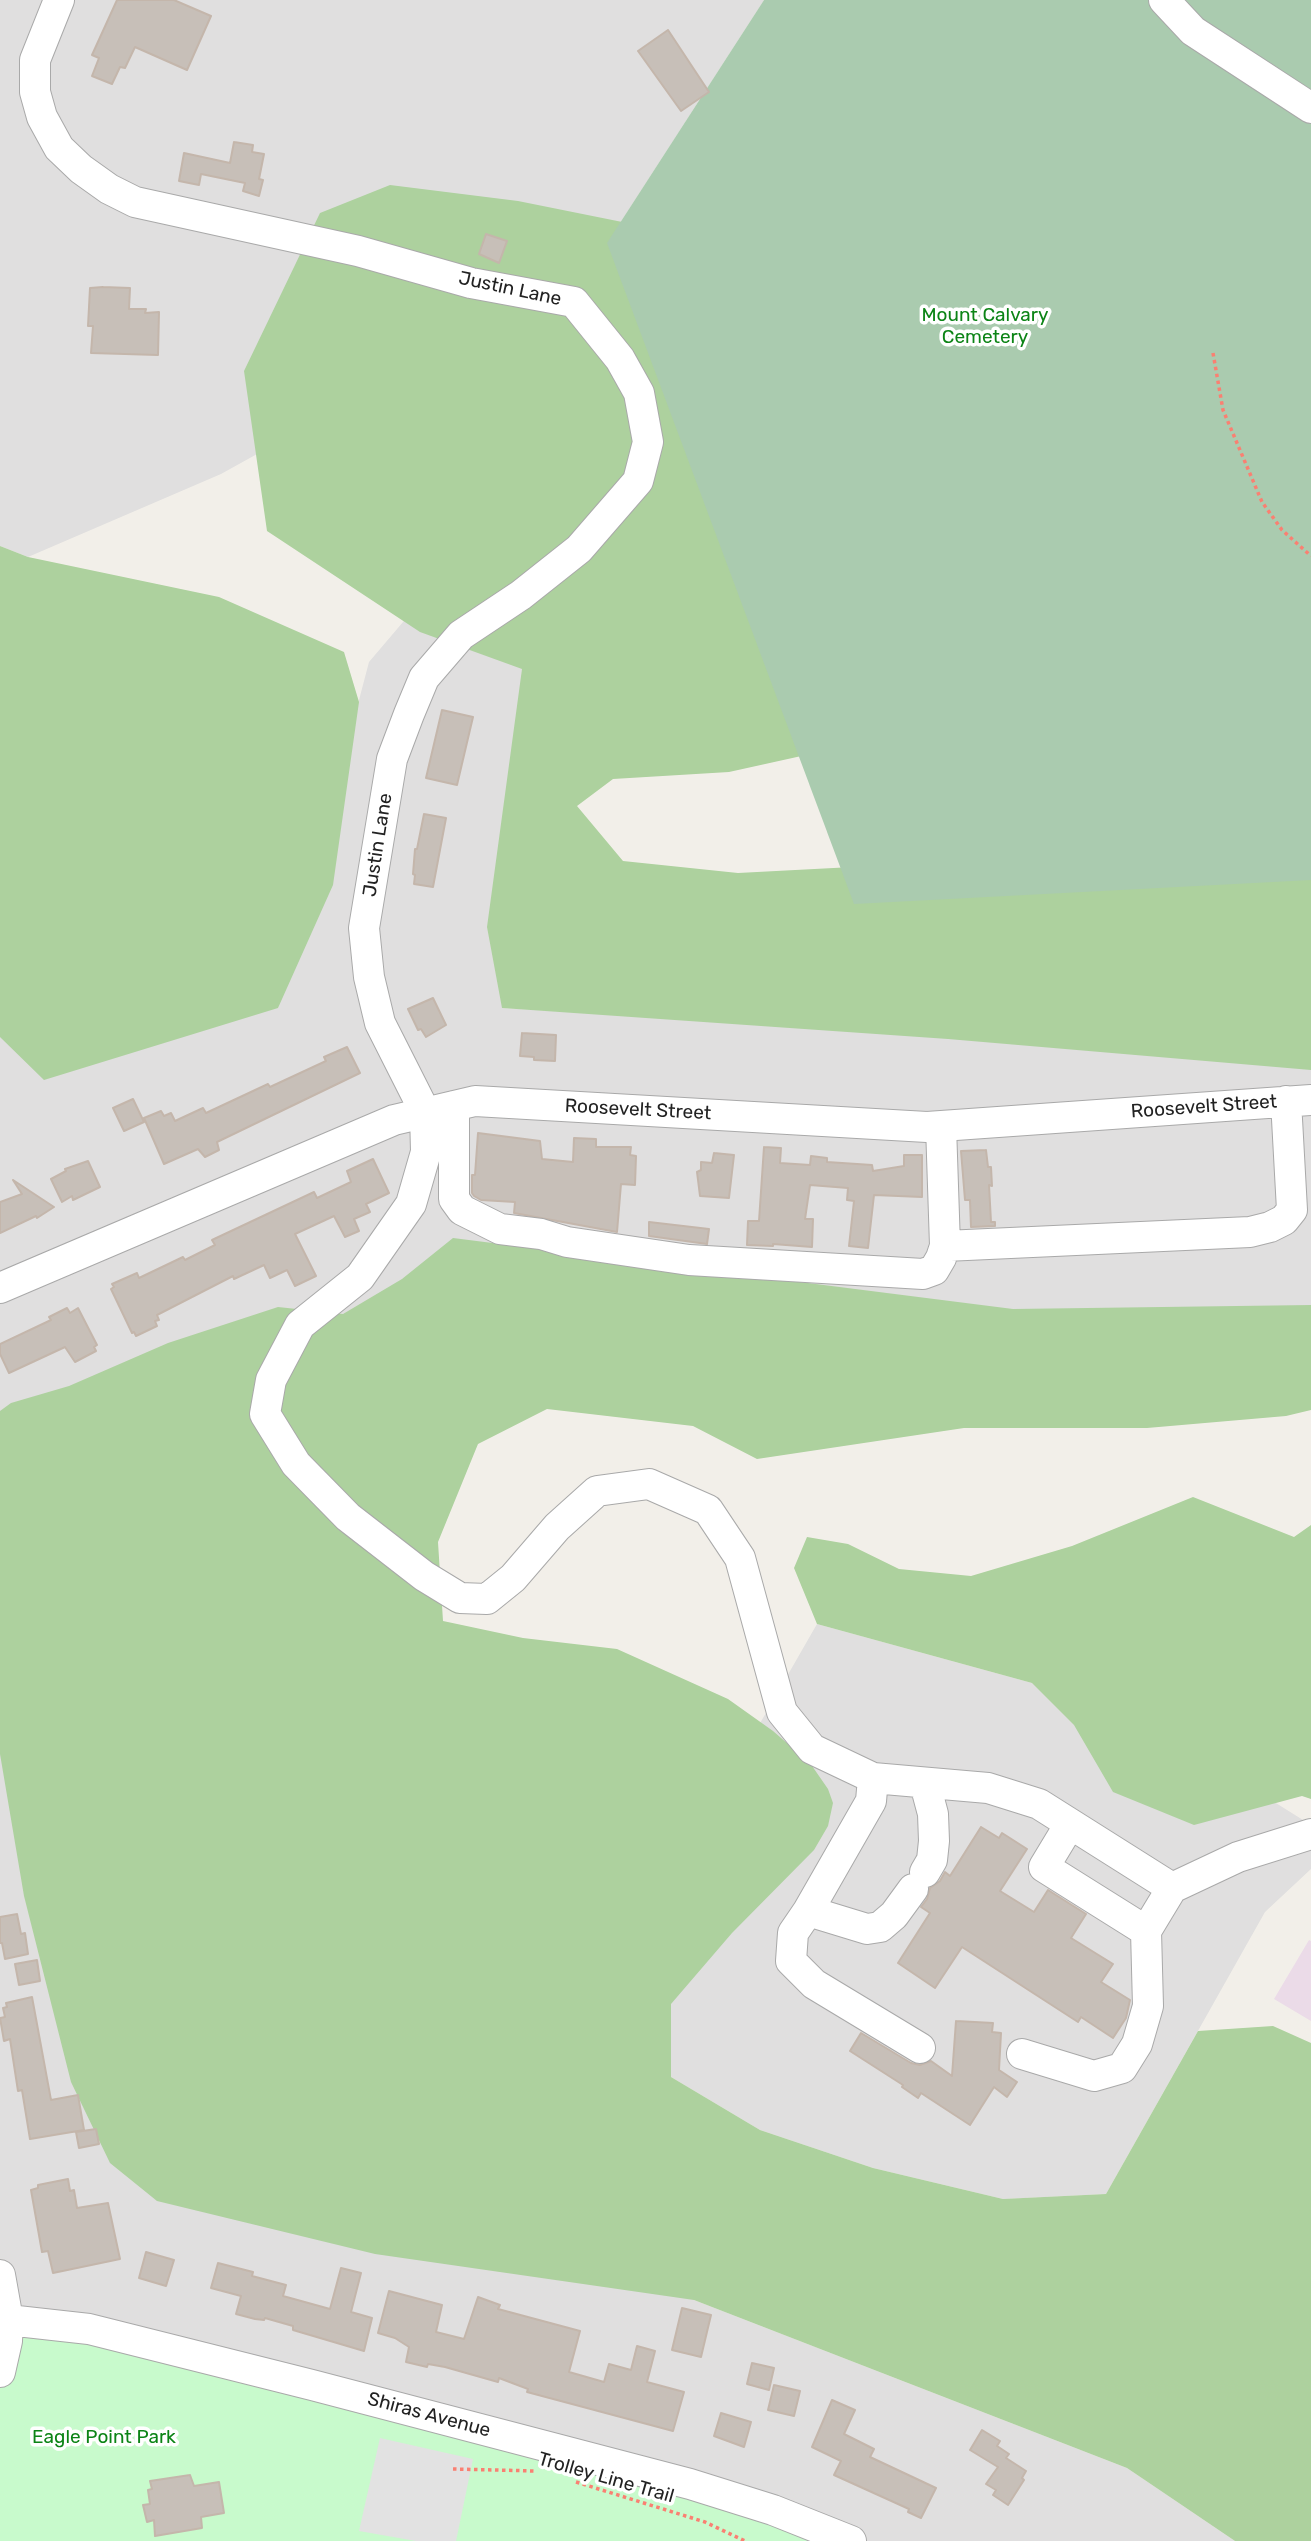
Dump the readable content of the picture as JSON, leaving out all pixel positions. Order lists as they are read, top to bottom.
{
  "streets": {
    "street": ["Justin Lane", "Roosevelt Street", "Shiras Avenue"],
    "path": ["Trolley Line Trail"]
  },
  "crossings": [
    ["Justin Lane", "Roosevelt Street"]
  ],
  "parks": ["Mount Calvary Cemetery", "Eagle Point Park"]
}
